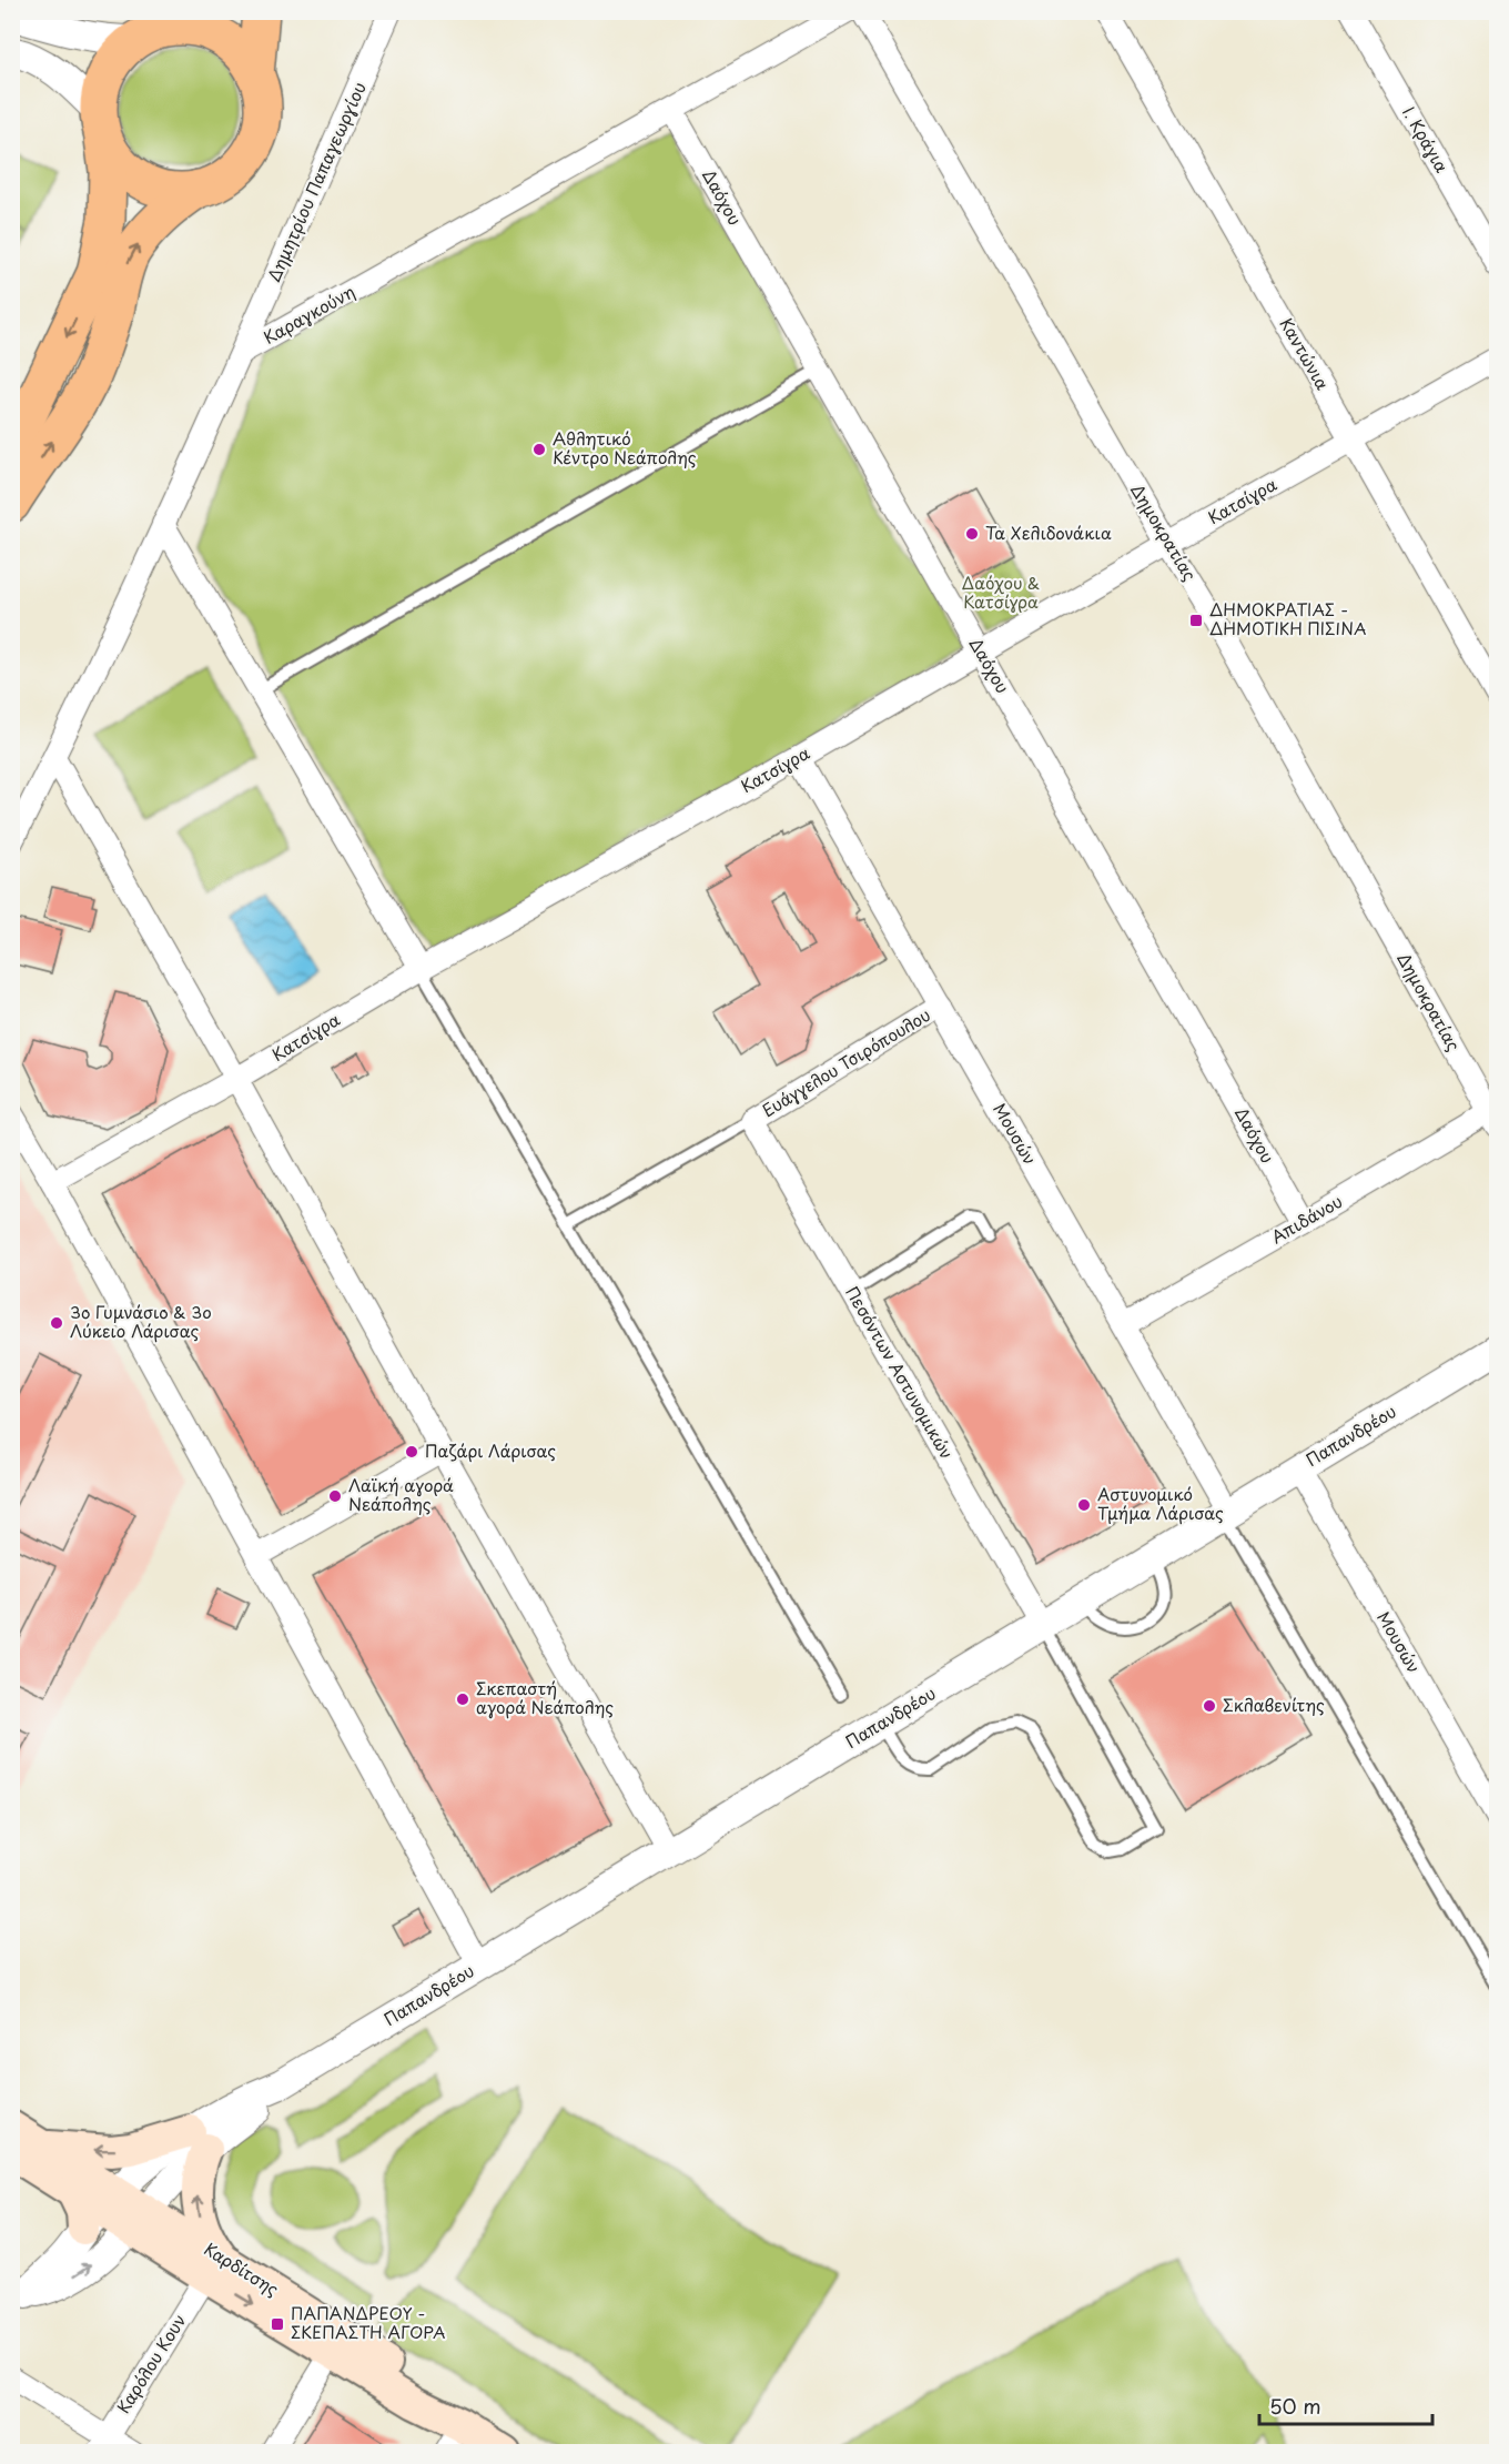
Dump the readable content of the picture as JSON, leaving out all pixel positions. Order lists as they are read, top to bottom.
{
  "streets": {
    "main road": ["Καρδίτσης"],
    "street": [
      "Ι. Κράγια",
      "Δημητρίου Παπαγεωργίου",
      "Δαόχου",
      "Καραγκούνη",
      "Καντώνια",
      "Κατσίγρα",
      "Δημοκρατίας",
      "Ευάγγελου Τσιρόπουλου",
      "Μουσών",
      "Απιδάνου",
      "Πεσόντων Αστυνομικών",
      "Παπανδρέου",
      "Καρόλου Κουν"
    ]
  },
  "crossings": [
    ["Δημητρίου Παπαγεωργίου", "Καραγκούνη"],
    ["Δαόχου", "Καραγκούνη"],
    ["Δαόχου", "Κατσίγρα"],
    ["Δαόχου", "Απιδάνου"],
    ["Καντώνια", "Κατσίγρα"],
    ["Κατσίγρα", "Δημοκρατίας"],
    ["Κατσίγρα", "Μουσών"],
    ["Δημοκρατίας", "Απιδάνου"],
    ["Ευάγγελου Τσιρόπουλου", "Μουσών"],
    ["Ευάγγελου Τσιρόπουλου", "Πεσόντων Αστυνομικών"],
    ["Μουσών", "Απιδάνου"],
    ["Μουσών", "Παπανδρέου"],
    ["Πεσόντων Αστυνομικών", "Παπανδρέου"],
    ["Καρδίτσης", "Καρόλου Κουν"]
  ],
  "parks": ["Δαόχου & Κατσίγρα"],
  "places": {
    "other": [
      "Αθλητικό Κέντρο Νεάπολης",
      "Τα Χελιδονάκια",
      "3ο Γυμνάσιο & 3ο Λύκειο Λάρισας",
      "Παζάρι Λάρισας",
      "Λαϊκή αγορά Νεάπολης",
      "Αστυνομικό Τμήμα Λάρισας",
      "Σκεπαστή αγορά Νεάπολης",
      "Σκλαβενίτης"
    ],
    "transit": ["ΔΗΜΟΚΡΑΤΙΑΣ - ΔΗΜΟΤΙΚΗ ΠΙΣΙΝΑ", "ΠΑΠΑΝΔΡΕΟΥ - ΣΚΕΠΑΣΤΗ ΑΓΟΡΑ"]
  },
  "scale_bar": "50 m"
}
